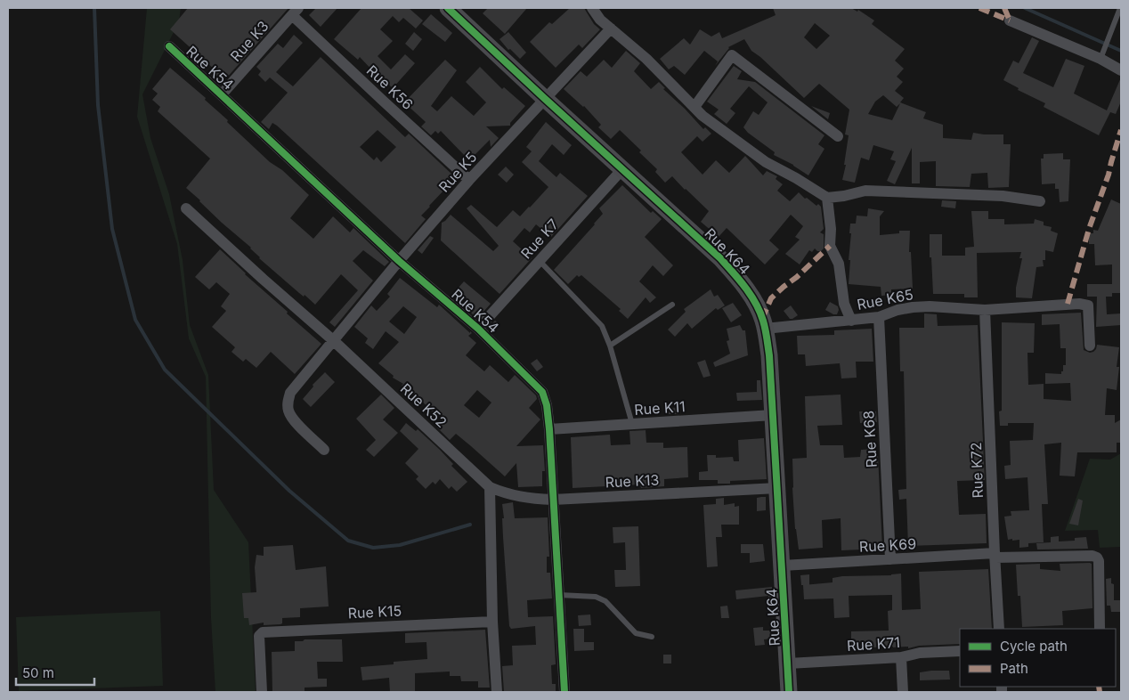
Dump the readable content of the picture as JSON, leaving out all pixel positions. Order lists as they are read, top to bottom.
{
  "streets": {
    "street": [
      "Rue K3",
      "Rue K54",
      "Rue K56",
      "Rue K5",
      "Rue K7",
      "Rue K64",
      "Rue K65",
      "Rue K52",
      "Rue K11",
      "Rue K68",
      "Rue K72",
      "Rue K13",
      "Rue K69",
      "Rue K15",
      "Rue K71"
    ]
  },
  "crossings": [
    ["Rue K3", "Rue K54"],
    ["Rue K3", "Rue K56"],
    ["Rue K54", "Rue K5"],
    ["Rue K54", "Rue K7"],
    ["Rue K54", "Rue K11"],
    ["Rue K54", "Rue K13"],
    ["Rue K56", "Rue K5"],
    ["Rue K5", "Rue K64"],
    ["Rue K5", "Rue K52"],
    ["Rue K7", "Rue K64"],
    ["Rue K64", "Rue K65"],
    ["Rue K64", "Rue K11"],
    ["Rue K64", "Rue K13"],
    ["Rue K64", "Rue K69"],
    ["Rue K64", "Rue K71"],
    ["Rue K65", "Rue K68"],
    ["Rue K65", "Rue K72"],
    ["Rue K52", "Rue K13"],
    ["Rue K68", "Rue K69"],
    ["Rue K72", "Rue K69"]
  ],
  "legend": ["Cycle path", "Path"],
  "scale_bar": "50 m"
}
